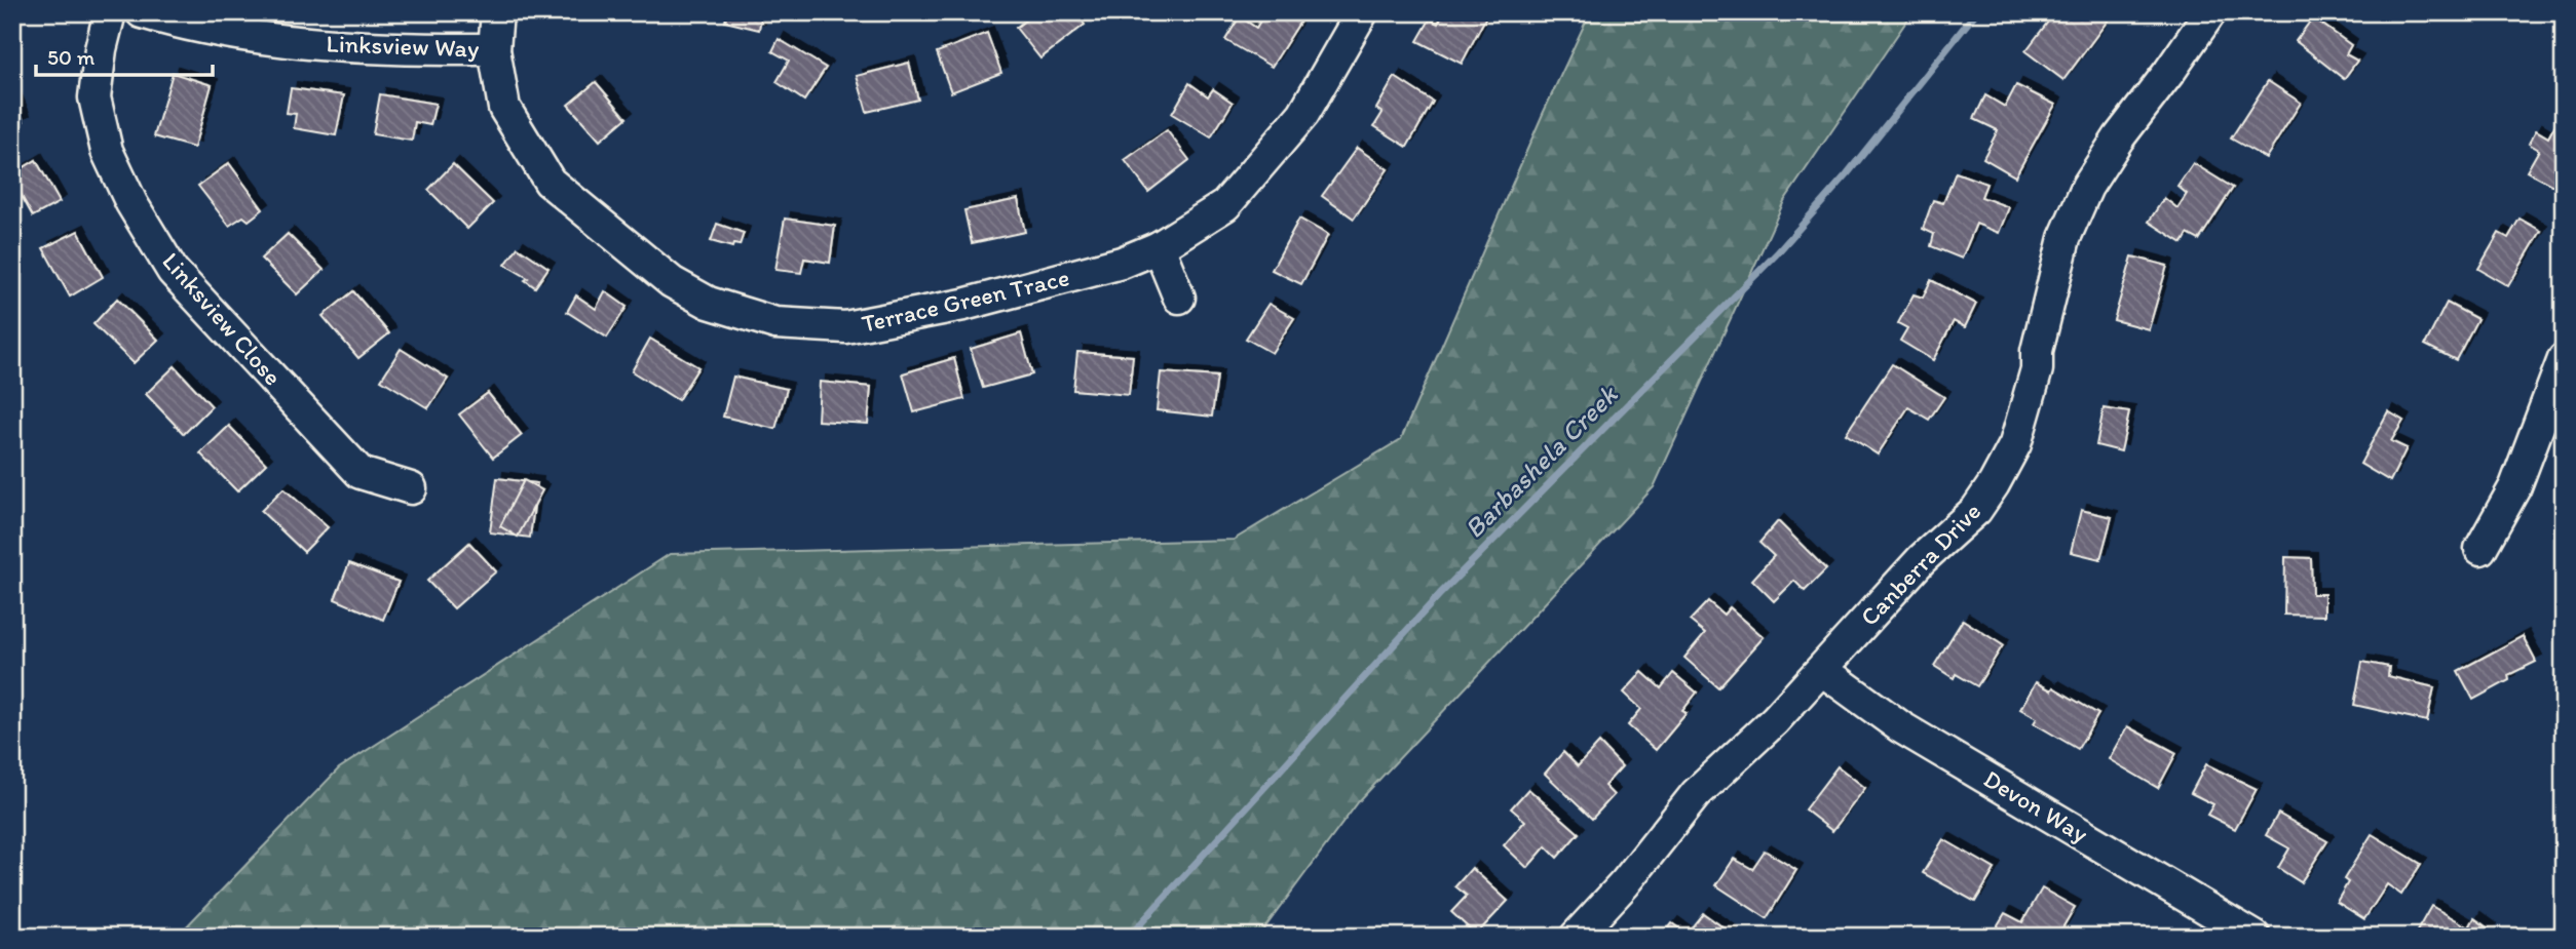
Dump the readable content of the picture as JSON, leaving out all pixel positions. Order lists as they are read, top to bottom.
{
  "streets": {
    "street": [
      "Linksview Way",
      "Terrace Green Trace",
      "Linksview Close",
      "Canberra Drive",
      "Devon Way"
    ]
  },
  "crossings": [
    ["Linksview Way", "Terrace Green Trace"],
    ["Canberra Drive", "Devon Way"]
  ],
  "water": ["Barbashela Creek"],
  "scale_bar": "50 m"
}
